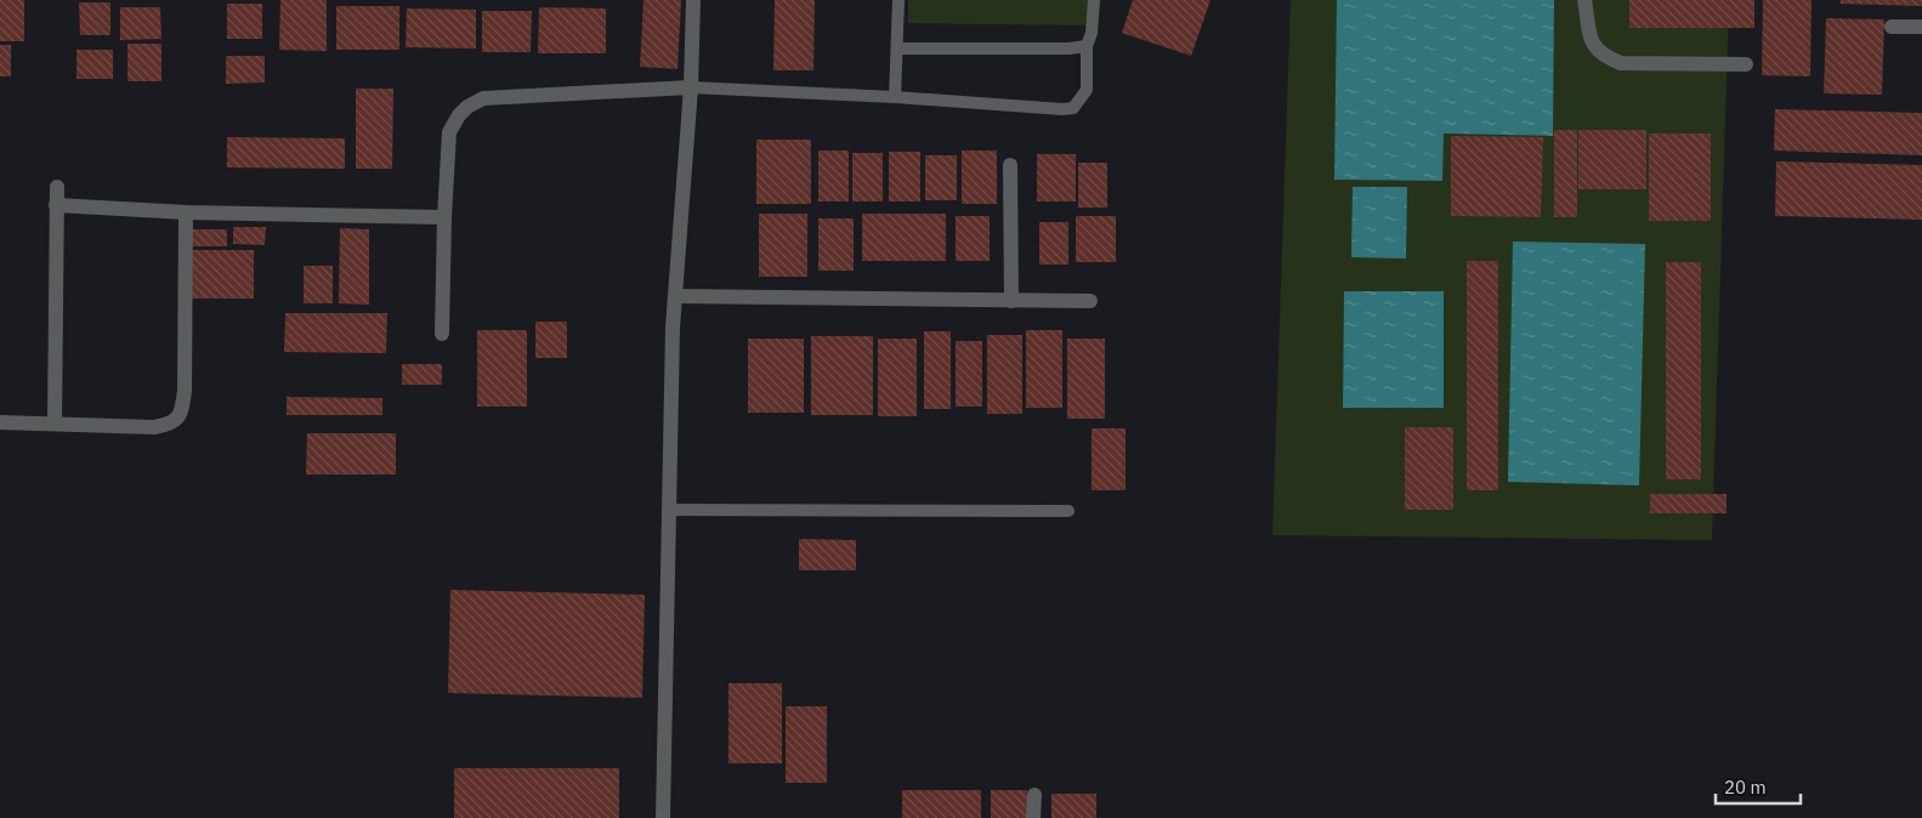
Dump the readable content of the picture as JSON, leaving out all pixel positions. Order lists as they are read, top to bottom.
{
  "scale_bar": "20 m"
}
